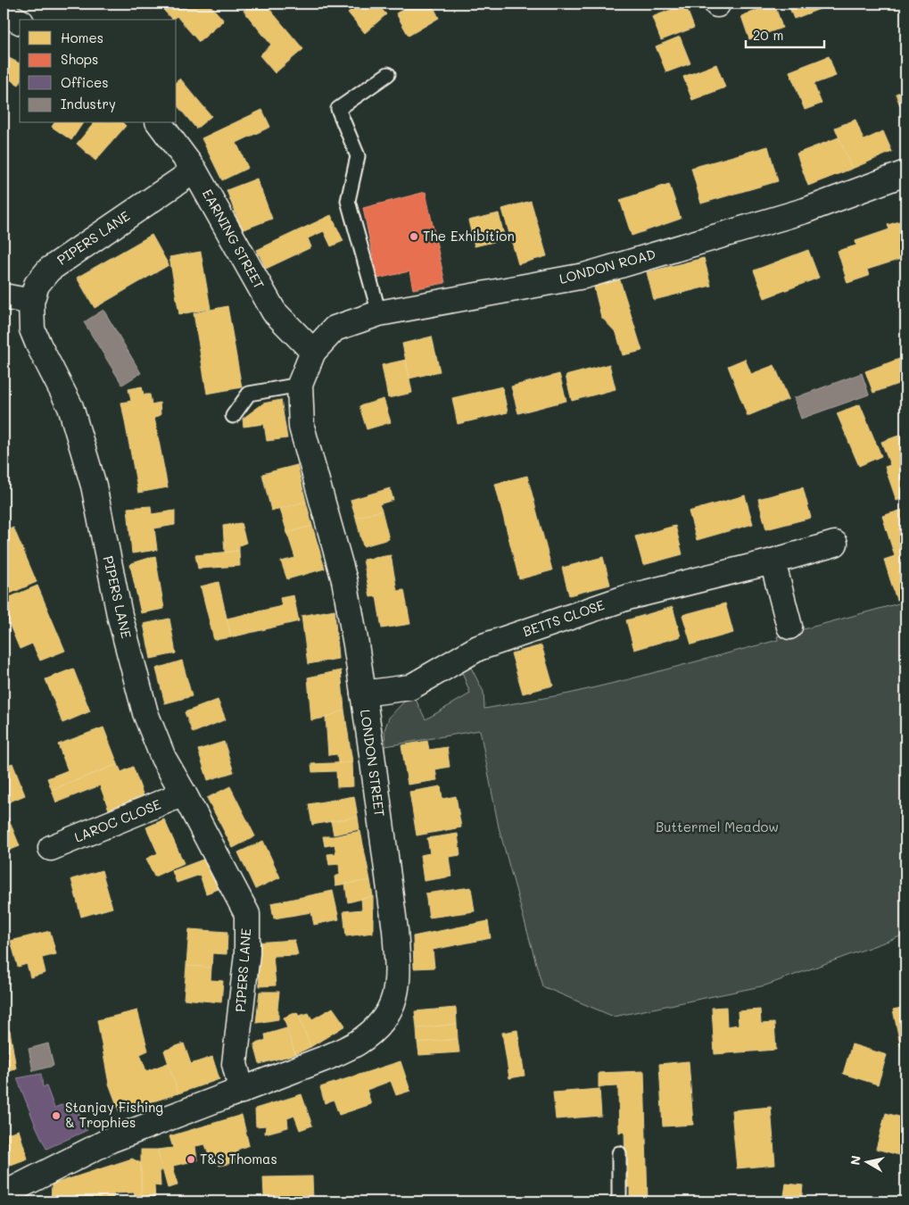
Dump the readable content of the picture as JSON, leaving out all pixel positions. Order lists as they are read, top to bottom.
{
  "streets": {
    "street": [
      "PIPERS LANE",
      "EARNING STREET",
      "LONDON ROAD",
      "BETTS CLOSE",
      "LONDON STREET",
      "LAROC CLOSE"
    ]
  },
  "crossings": [
    ["PIPERS LANE", "EARNING STREET"],
    ["PIPERS LANE", "LONDON STREET"],
    ["PIPERS LANE", "LAROC CLOSE"],
    ["EARNING STREET", "LONDON ROAD"],
    ["EARNING STREET", "LONDON STREET"],
    ["LONDON ROAD", "LONDON STREET"],
    ["BETTS CLOSE", "LONDON STREET"]
  ],
  "parks": ["Buttermel Meadow"],
  "places": ["The Exhibition", "Stanjay Fishing & Trophies", "T&S Thomas"],
  "legend": [
    "Homes",
    "Shops",
    "Offices",
    "Industry"
  ],
  "scale_bar": "20 m",
  "north": "left"
}
